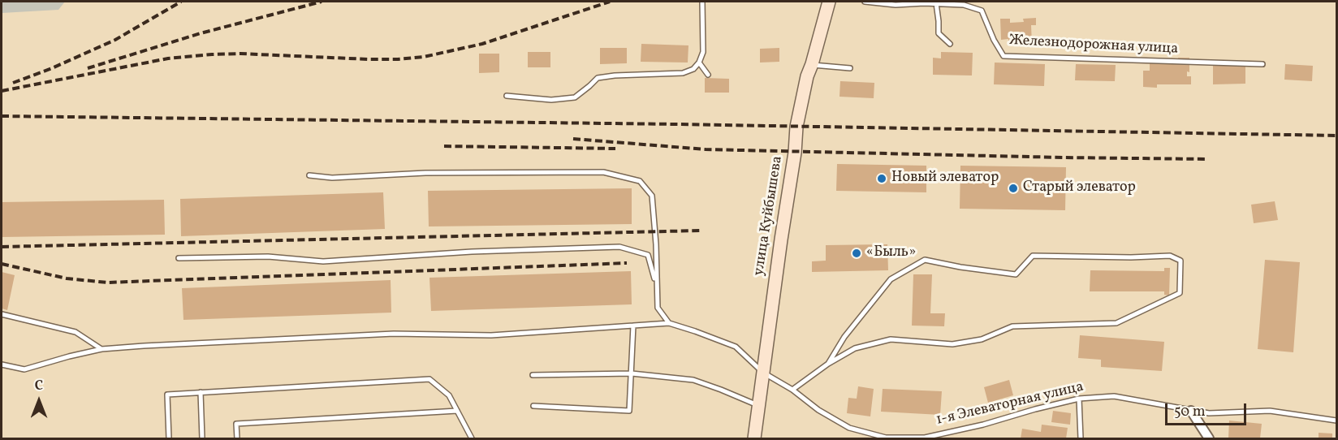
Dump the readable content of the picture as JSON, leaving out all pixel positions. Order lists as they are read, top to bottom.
{
  "streets": {
    "street": ["улица Куйбышева"],
    "lane": ["Железнодорожная улица", "1-я Элеваторная улица"]
  },
  "crossings": [
    ["улица Куйбышева", "1-я Элеваторная улица"]
  ],
  "places": ["Новый элеватор", "Старый элеватор", "«Быль»"],
  "scale_bar": "50 m",
  "north": "top"
}
